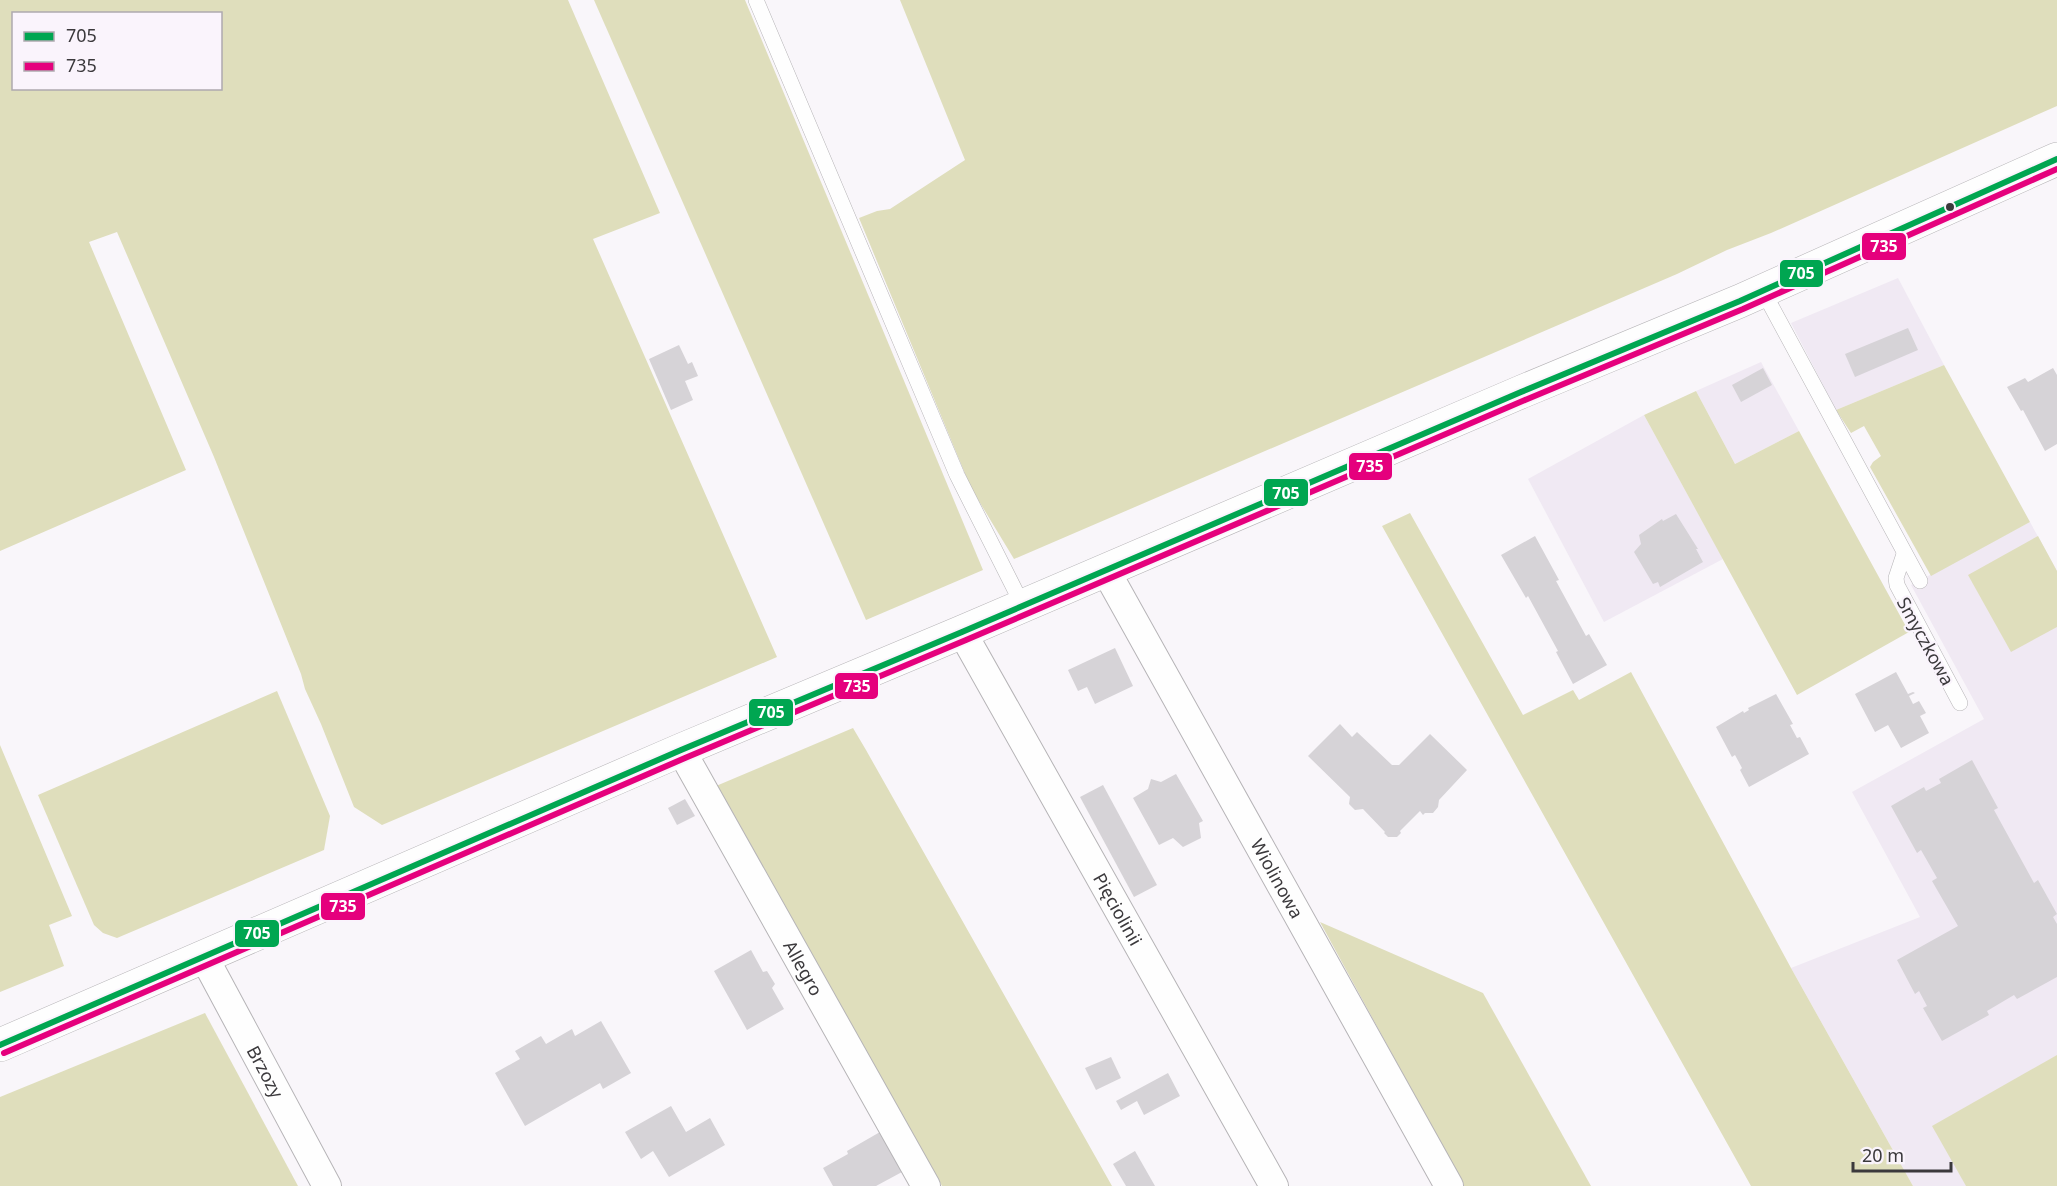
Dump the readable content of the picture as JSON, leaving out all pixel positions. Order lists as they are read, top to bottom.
{
  "streets": {
    "street": [
      "Wiolinowa",
      "Pięciolinii",
      "Allegro",
      "Brzozy"
    ],
    "lane": ["Smyczkowa"]
  },
  "lines": ["transit line 705", "transit line 735"],
  "legend": ["705", "735"],
  "scale_bar": "20 m"
}
